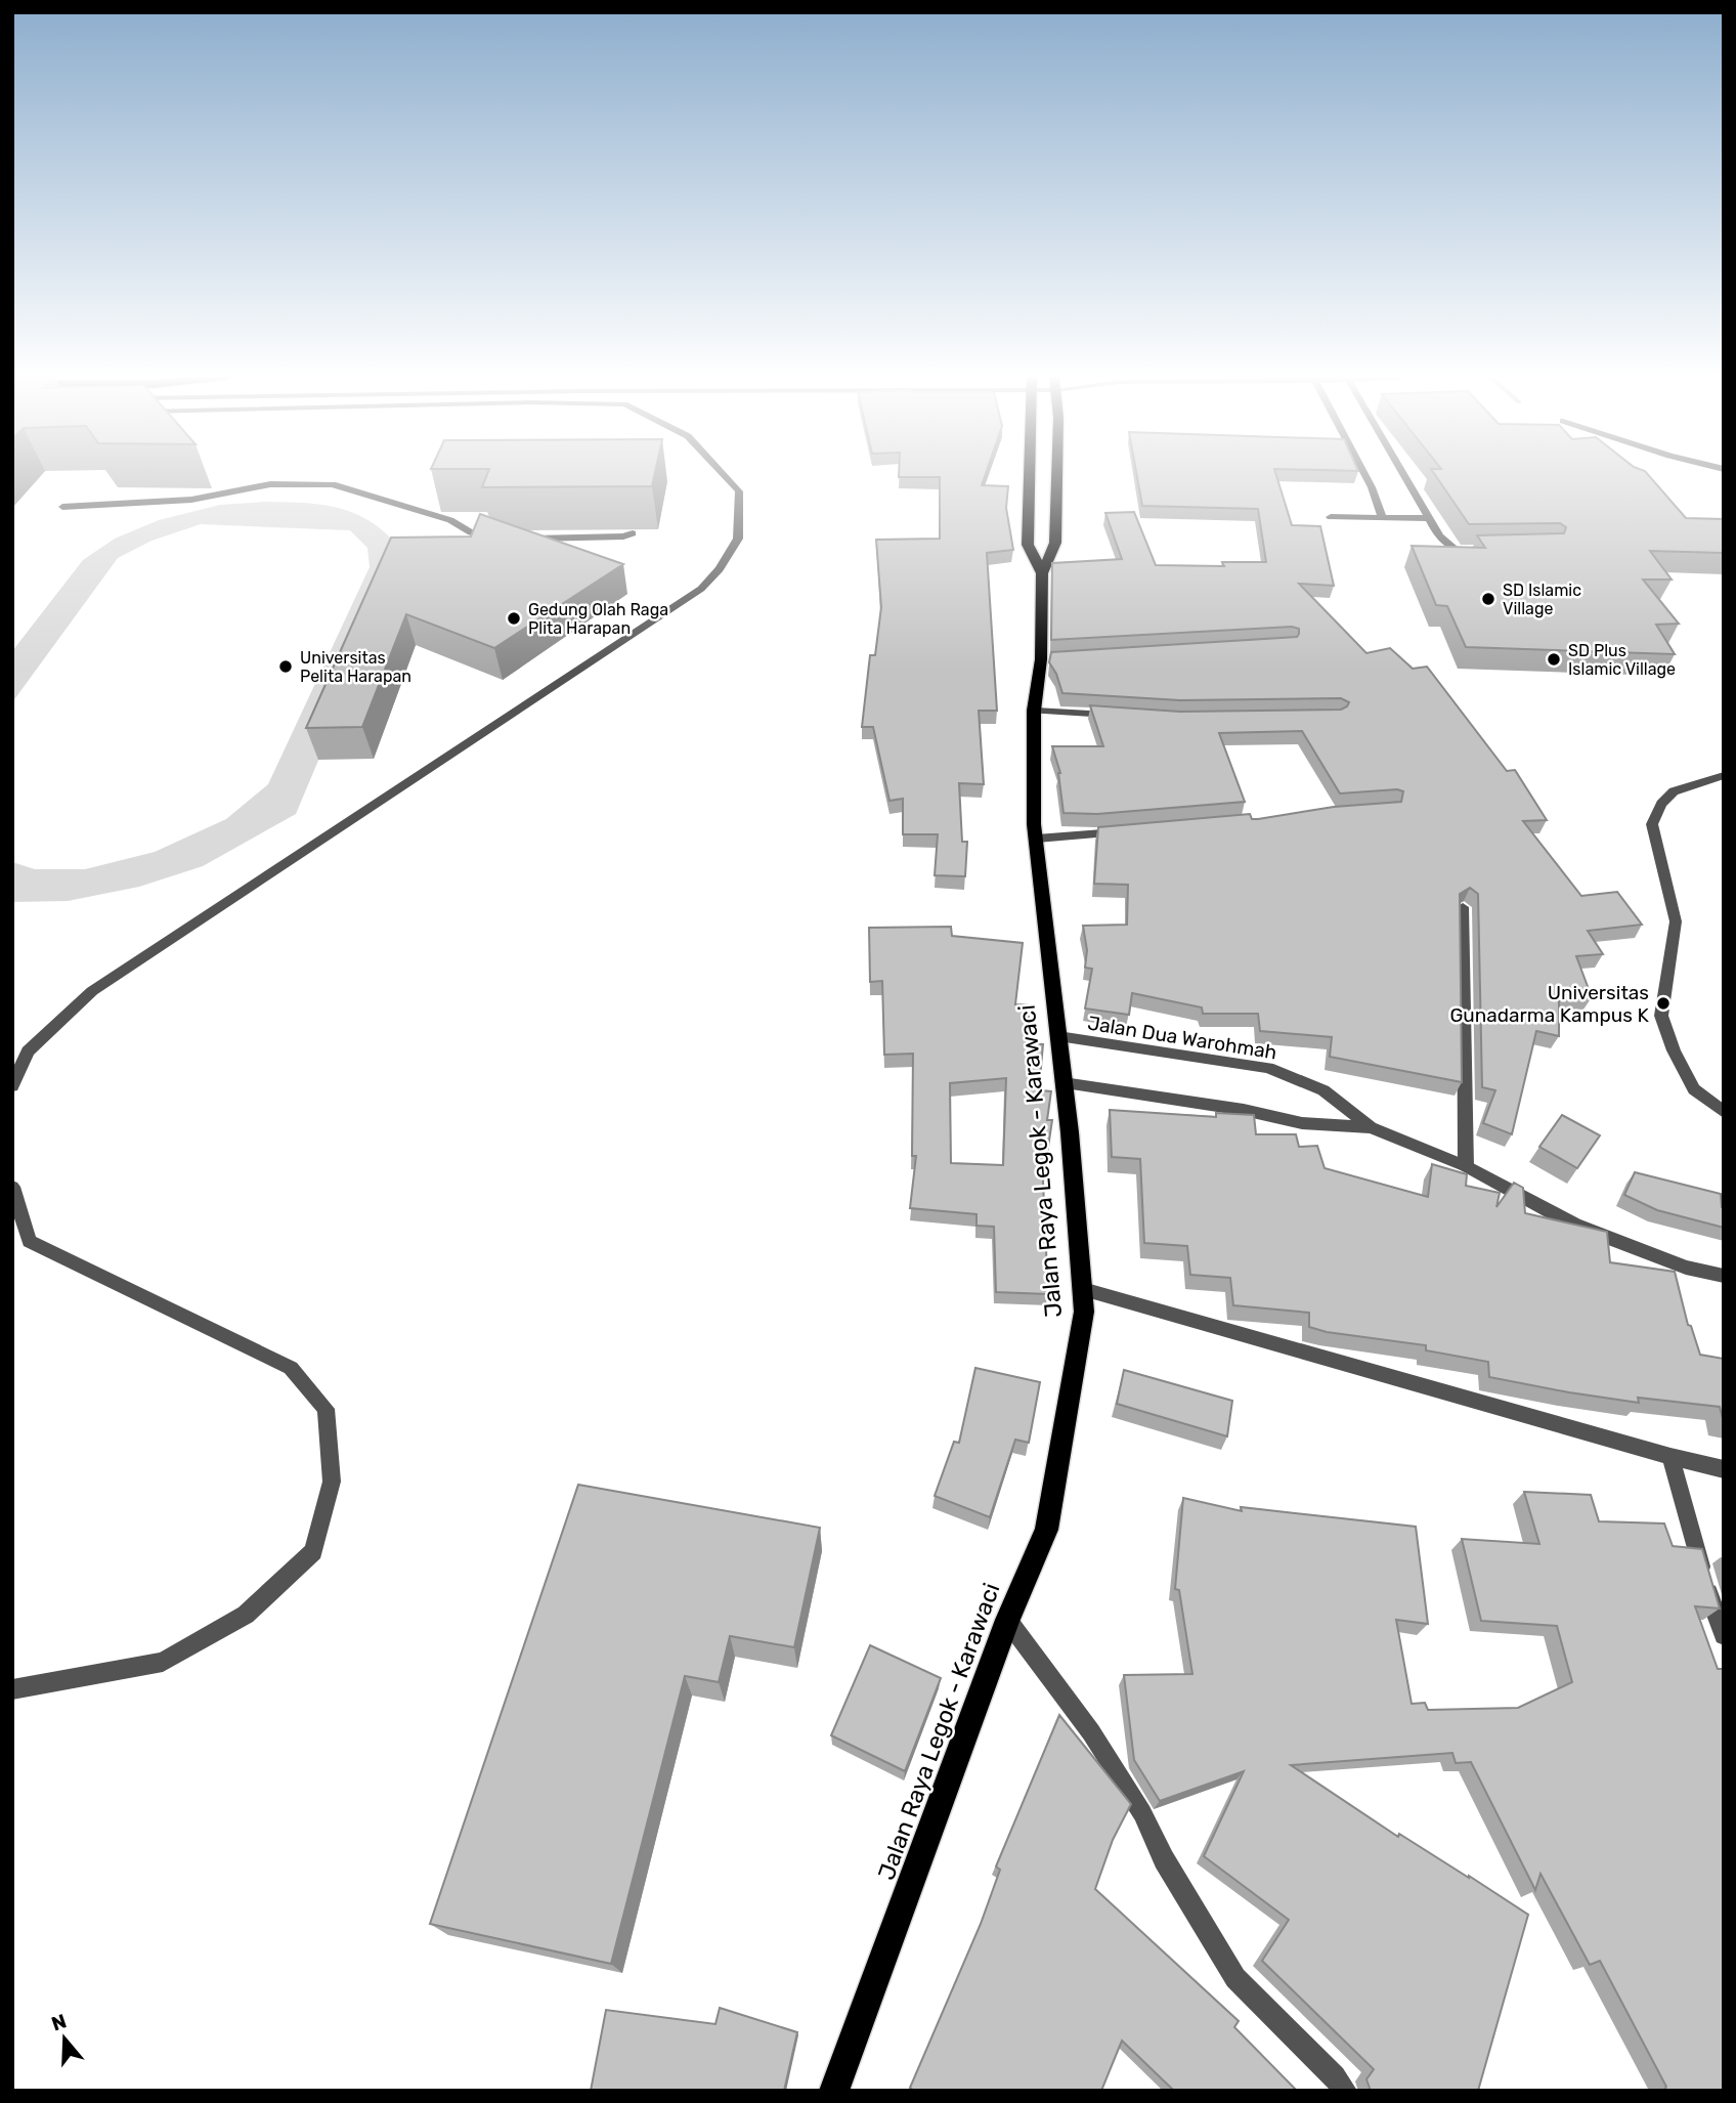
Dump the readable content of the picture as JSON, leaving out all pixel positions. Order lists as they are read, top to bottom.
{
  "streets": {
    "main road": ["Jalan Raya Legok - Karawaci"],
    "street": ["Jalan Dua Warohmah"]
  },
  "crossings": [
    ["Jalan Dua Warohmah", "Jalan Raya Legok - Karawaci"]
  ],
  "places": [
    "SD Islamic Village",
    "Gedung Olah Raga Plita Harapan",
    "SD Plus Islamic Village",
    "Universitas Pelita Harapan",
    "Universitas Gunadarma Kampus K"
  ],
  "north": "top"
}
